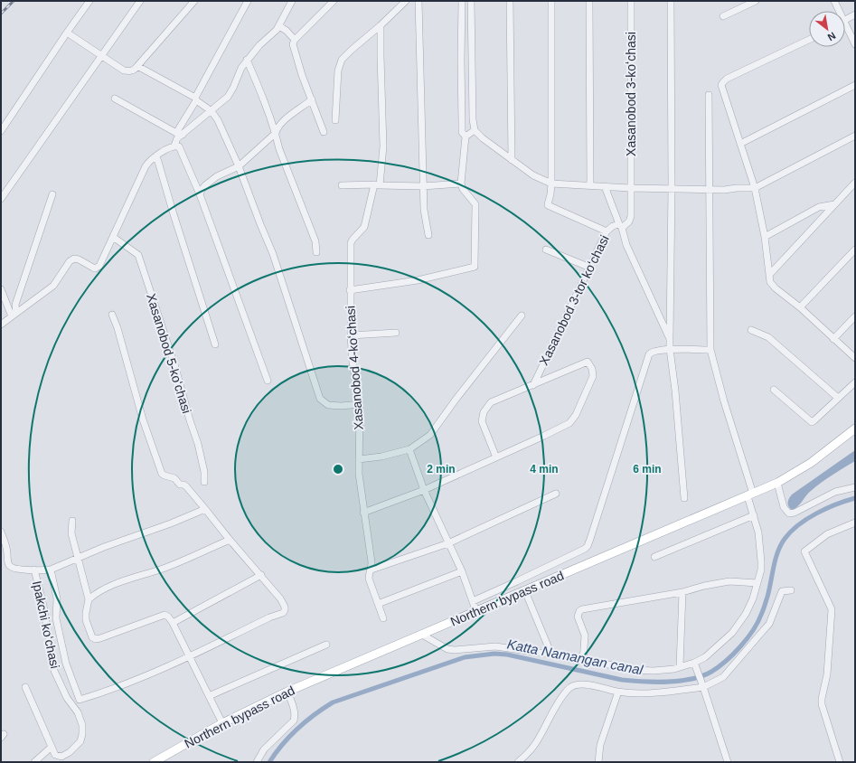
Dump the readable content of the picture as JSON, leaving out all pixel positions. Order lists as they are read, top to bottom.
{
  "streets": {
    "main road": ["Northern bypass road"],
    "street": [
      "Xasanobod 3-koʻchasi",
      "Xasanobod 3-tor koʻchasi",
      "Xasanobod 5-koʻchasi",
      "Xasanobod 4-koʻchasi",
      "Ipakchi koʻchasi"
    ]
  },
  "crossings": [
    ["Xasanobod 3-koʻchasi", "Xasanobod 3-tor koʻchasi"]
  ],
  "water": ["Katta Namangan canal"],
  "north": "bottom right",
  "rings": ["2 min", "4 min", "6 min"]
}
